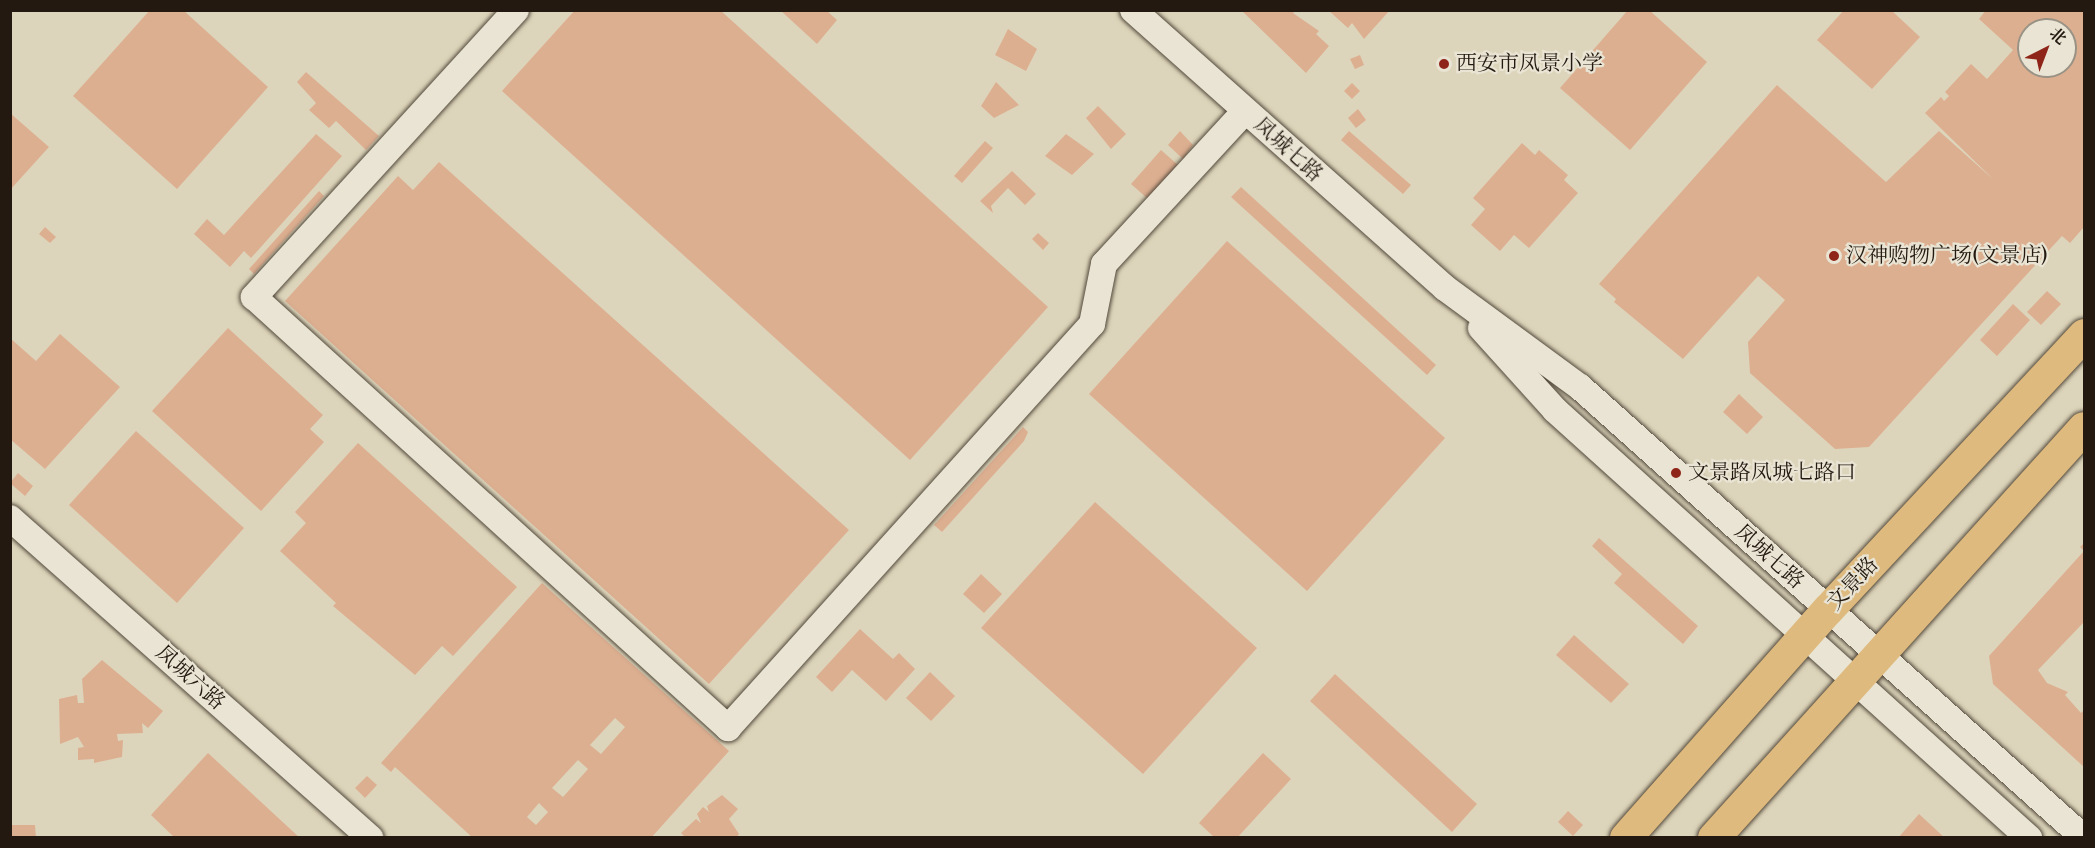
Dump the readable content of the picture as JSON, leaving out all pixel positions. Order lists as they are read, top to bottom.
{
  "streets": {
    "main road": ["文景路"],
    "street": ["凤城七路", "凤城六路"]
  },
  "crossings": [
    ["凤城七路", "文景路"]
  ],
  "places": ["西安市凤景小学", "汉神购物广场(文景店)", "文景路凤城七路口"],
  "north": "top right"
}
